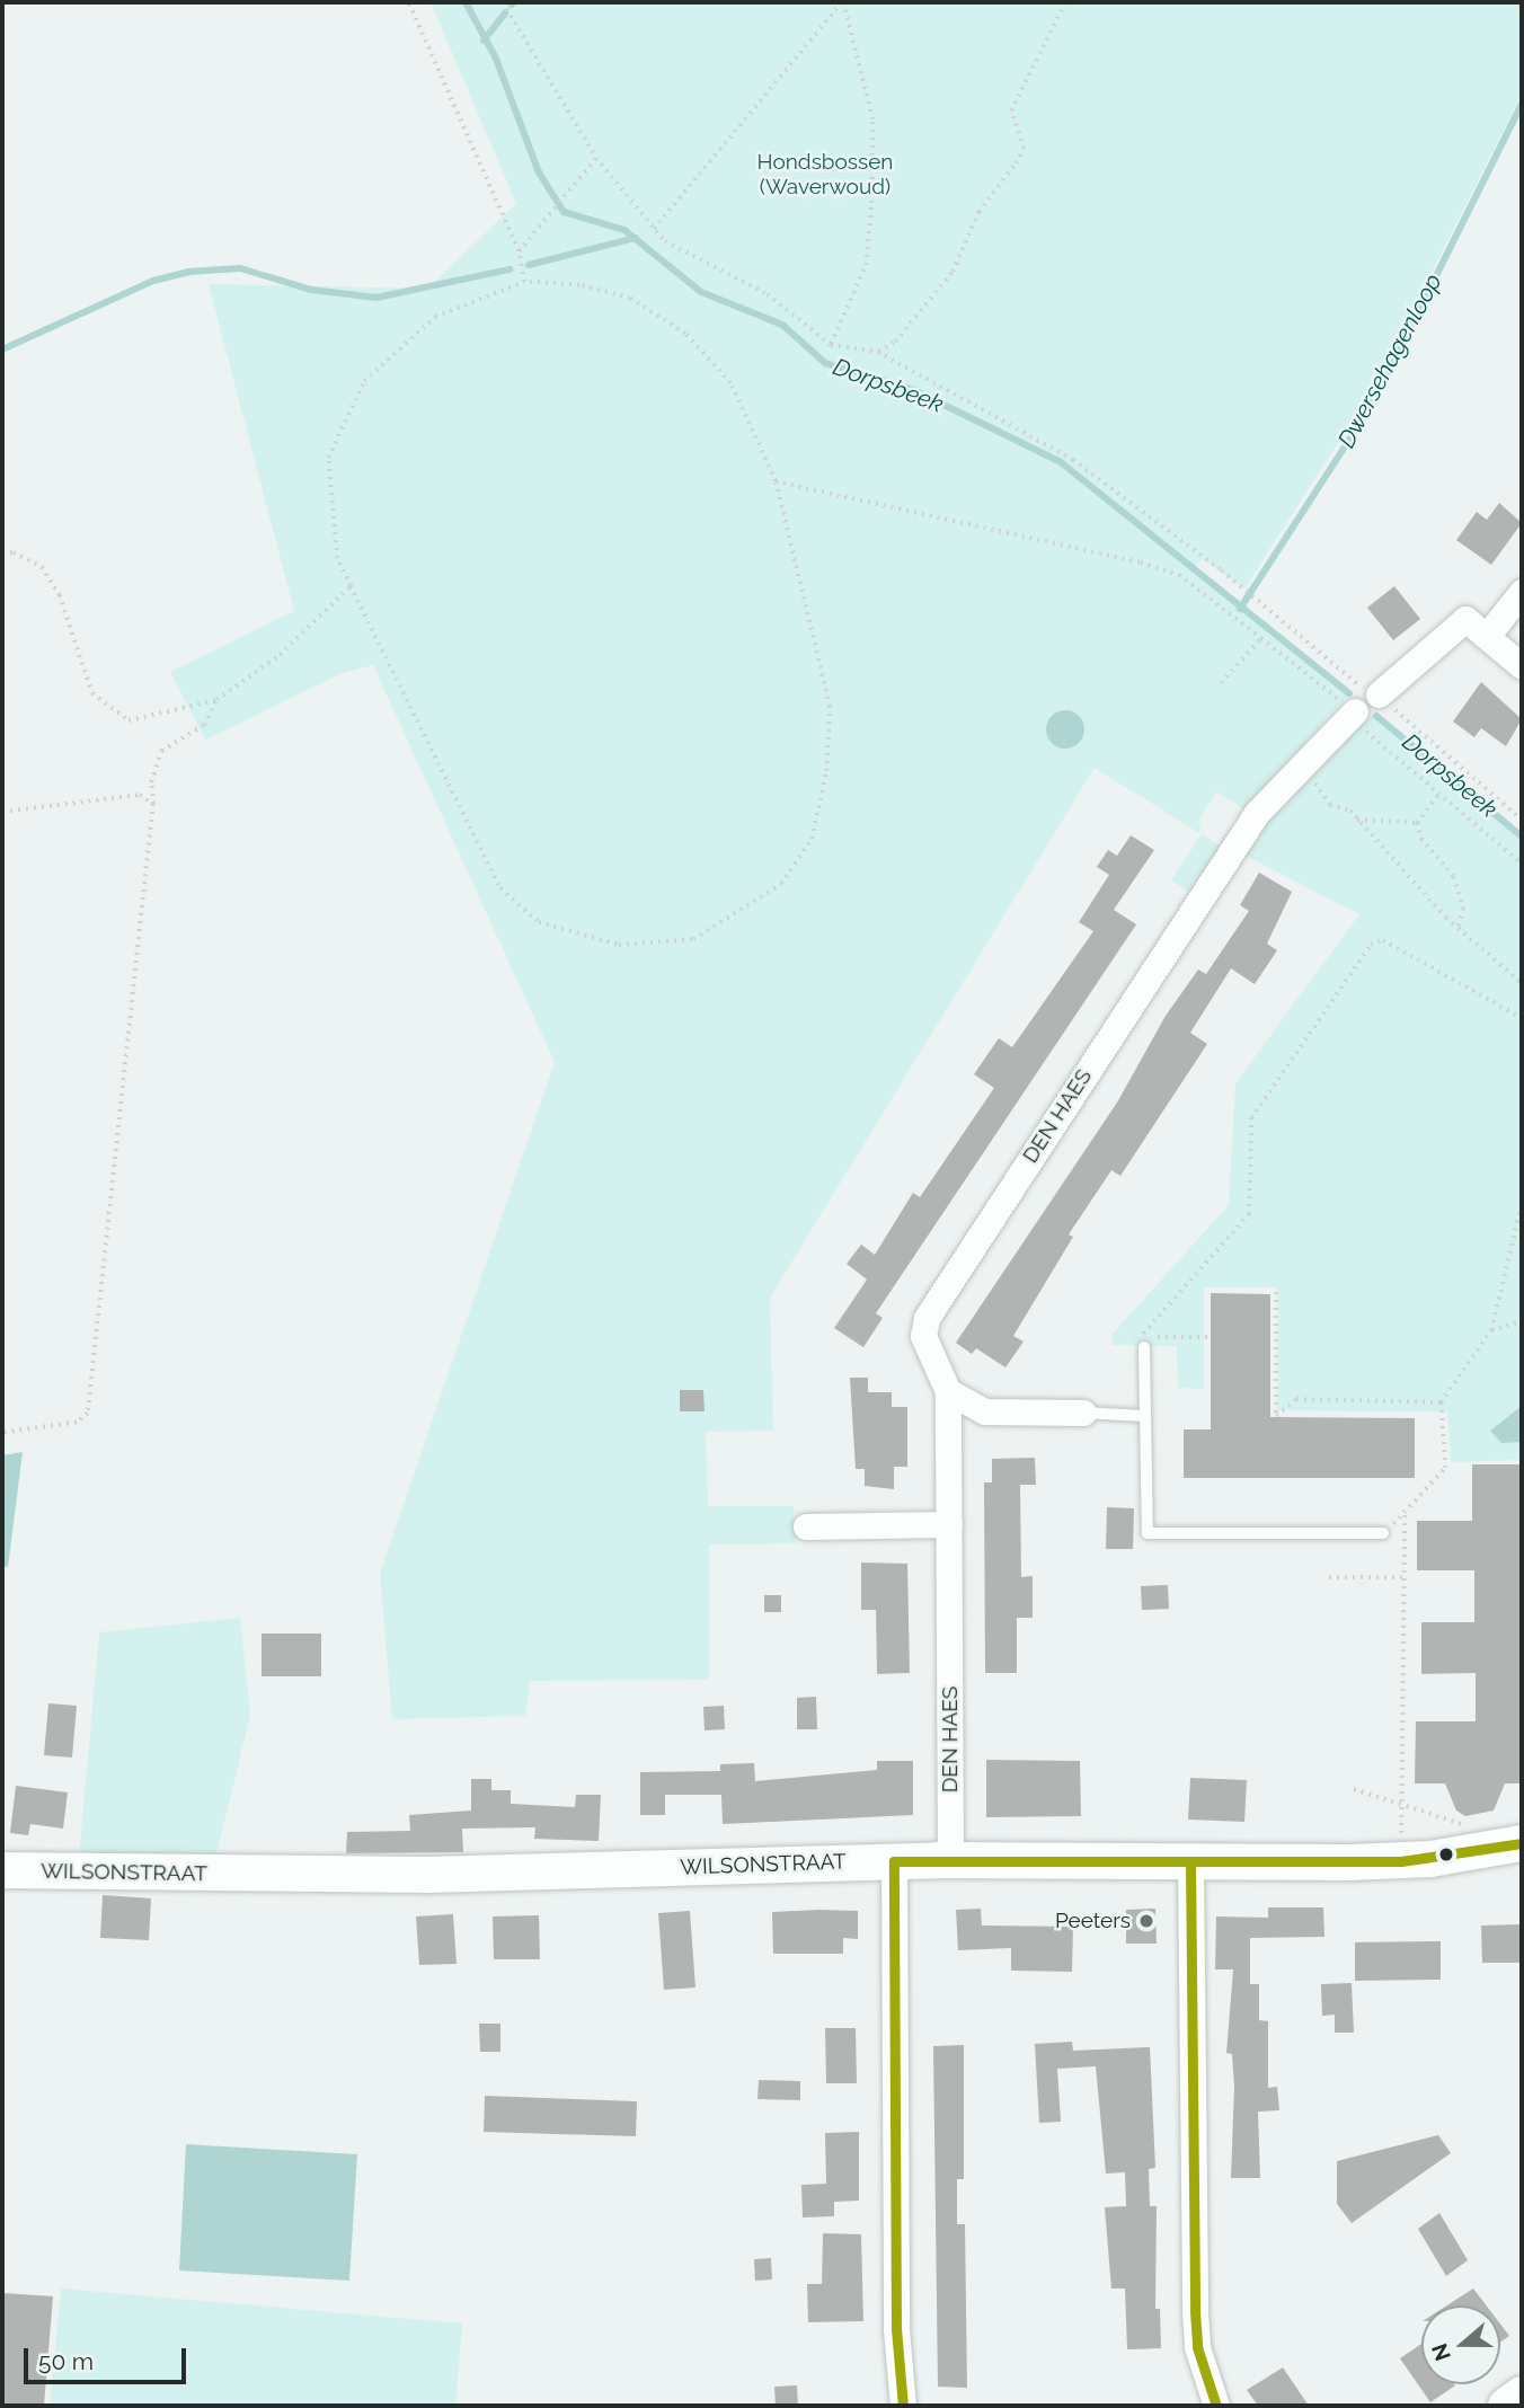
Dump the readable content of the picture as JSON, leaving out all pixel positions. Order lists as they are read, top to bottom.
{
  "streets": {
    "street": ["DEN HAES", "WILSONSTRAAT"]
  },
  "crossings": [
    ["DEN HAES", "WILSONSTRAAT"]
  ],
  "water": ["Dwersehagenloop", "Dorpsbeek"],
  "parks": ["Hondsbossen (Waverwoud)"],
  "places": ["Peeters"],
  "scale_bar": "50 m",
  "north": "left"
}
